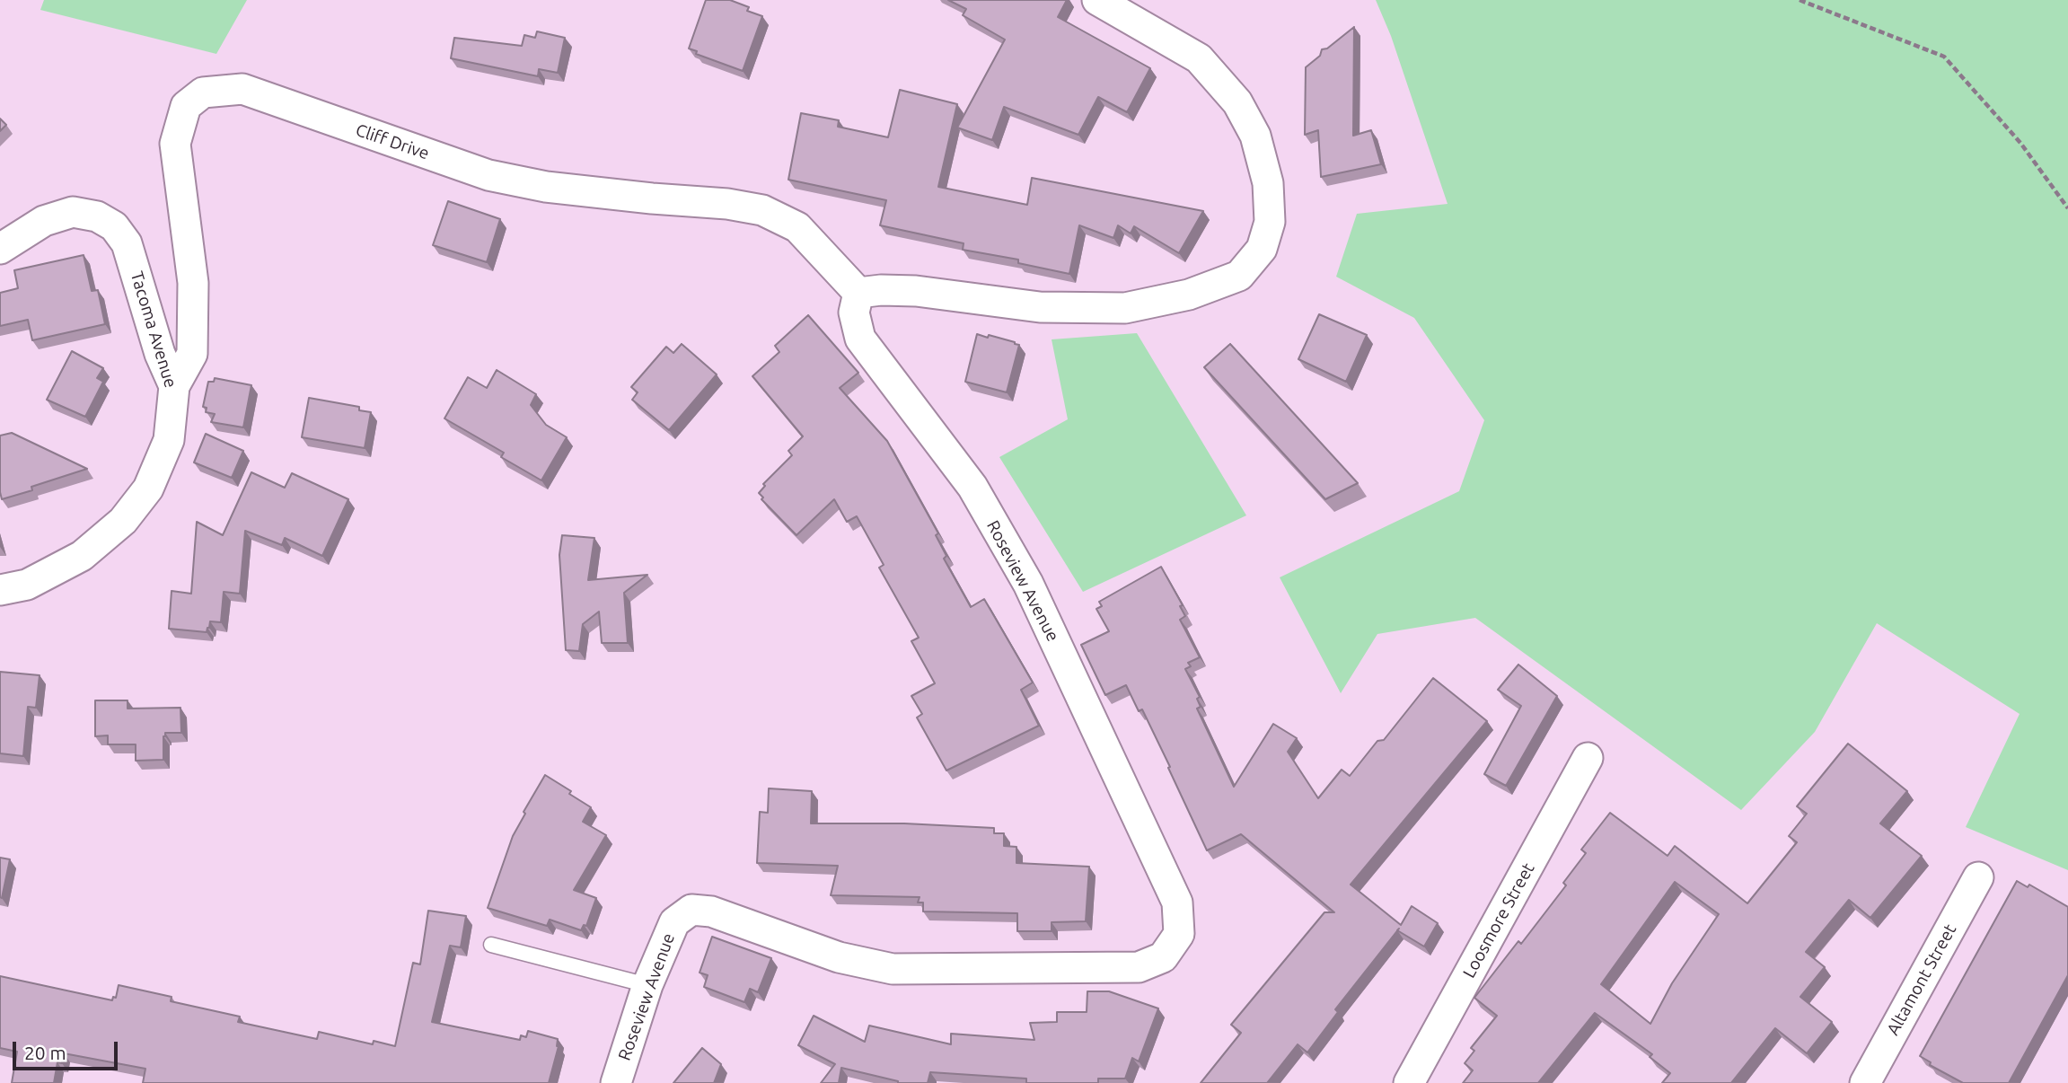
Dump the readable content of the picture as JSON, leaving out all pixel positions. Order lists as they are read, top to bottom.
{
  "streets": {
    "street": [
      "Cliff Drive",
      "Tacoma Avenue",
      "Roseview Avenue",
      "Loosmore Street",
      "Altamont Street"
    ]
  },
  "crossings": [
    ["Cliff Drive", "Tacoma Avenue"],
    ["Cliff Drive", "Roseview Avenue"]
  ],
  "scale_bar": "20 m"
}
